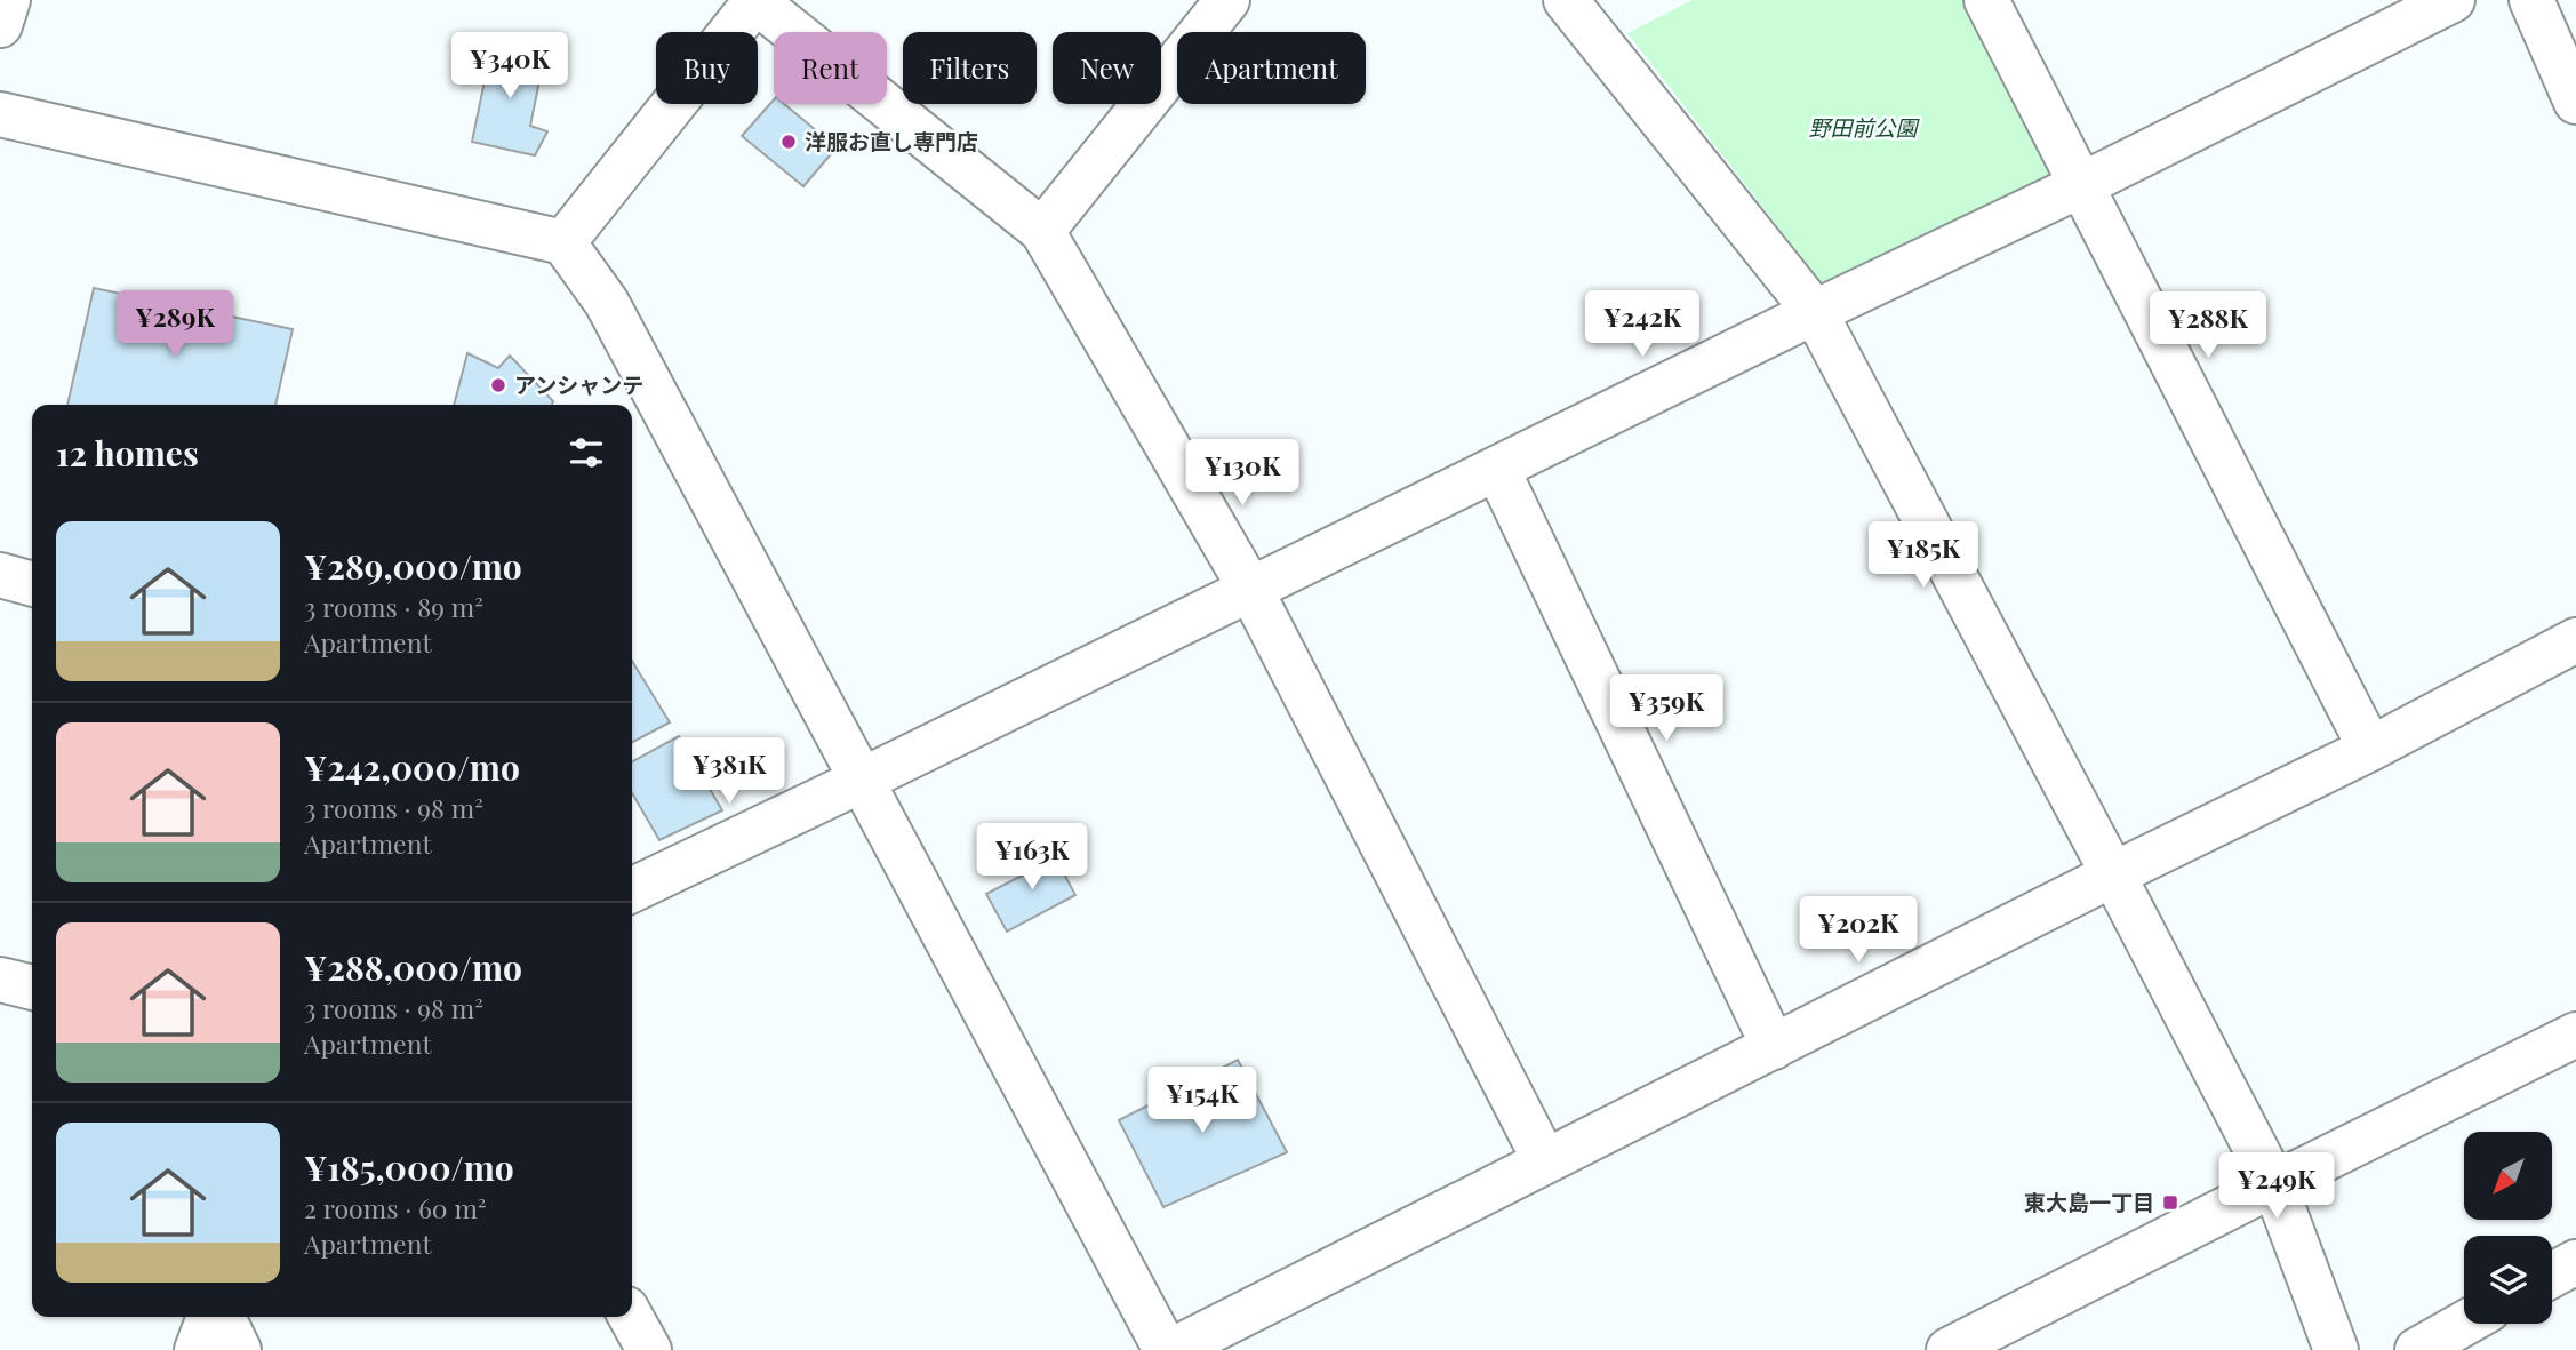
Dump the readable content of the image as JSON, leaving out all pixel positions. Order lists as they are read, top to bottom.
{
  "parks": ["野田前公園"],
  "places": {
    "other": ["洋服お直し専門店", "アンシャンテ"],
    "transit": ["東大島一丁目"]
  },
  "north": "bottom left",
  "page": {
    "price": [
      "¥340K",
      "¥289K",
      "¥242K",
      "¥288K",
      "¥130K",
      "¥185K",
      "¥359K",
      "¥381K",
      "¥163K",
      "¥202K",
      "¥154K",
      "¥249K"
    ],
    "chip": [
      "Buy",
      "Rent",
      "Filters",
      "New",
      "Apartment"
    ],
    "heading": "12 homes",
    "list": [
      {
        "name": "¥289,000/mo",
        "note": "3 rooms · 89 m² · Apartment"
      },
      {
        "name": "¥242,000/mo",
        "note": "3 rooms · 98 m² · Apartment"
      },
      {
        "name": "¥288,000/mo",
        "note": "3 rooms · 98 m² · Apartment"
      },
      {
        "name": "¥185,000/mo",
        "note": "2 rooms · 60 m² · Apartment"
      }
    ]
  }
}
